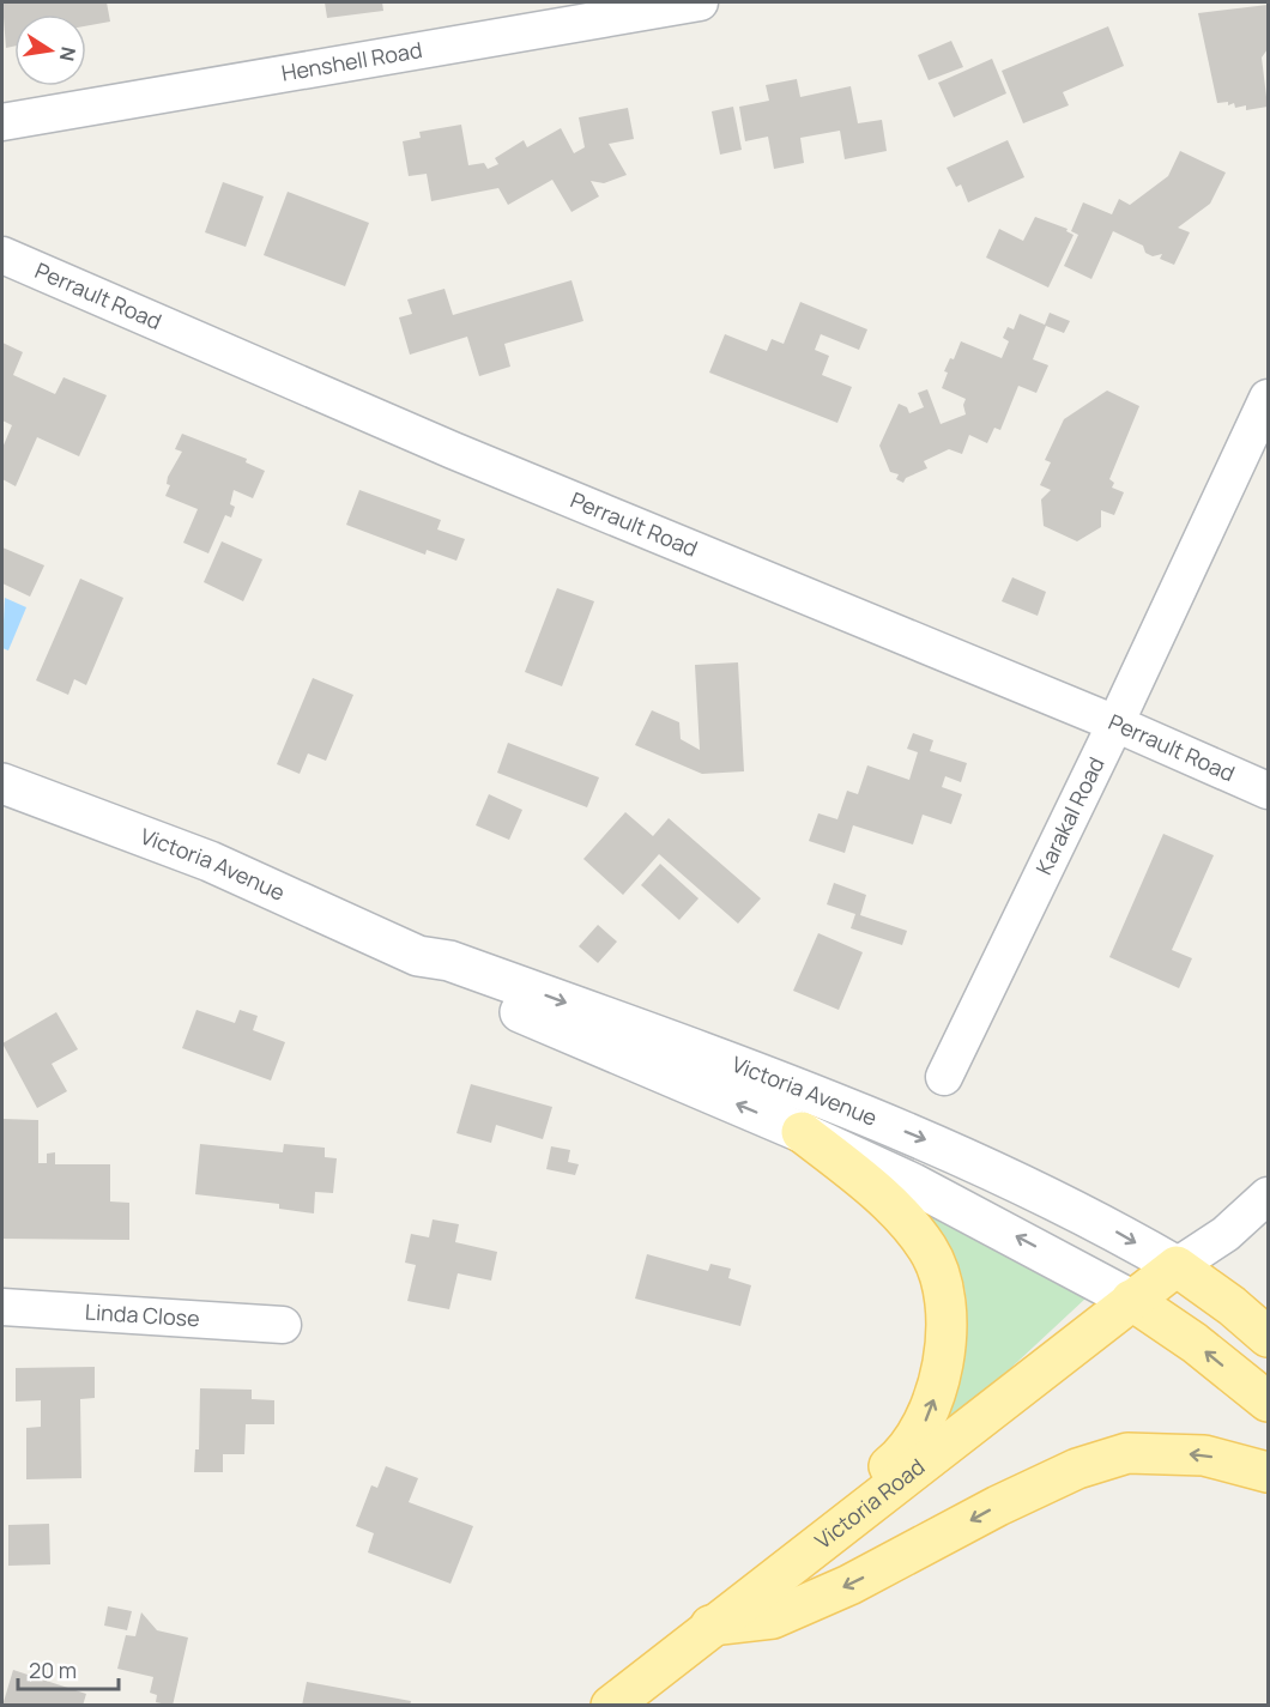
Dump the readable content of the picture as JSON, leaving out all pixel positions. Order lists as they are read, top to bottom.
{
  "streets": {
    "main road": ["Victoria Road"],
    "street": [
      "Henshell Road",
      "Perrault Road",
      "Karakal Road",
      "Victoria Avenue",
      "Linda Close"
    ]
  },
  "crossings": [
    ["Perrault Road", "Karakal Road"],
    ["Victoria Avenue", "Victoria Road"]
  ],
  "scale_bar": "20 m",
  "north": "right"
}
